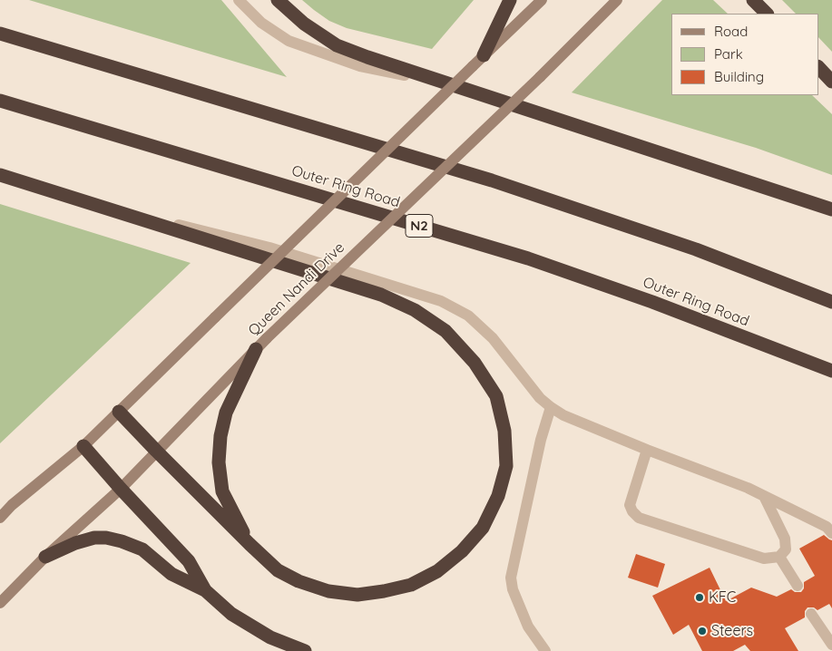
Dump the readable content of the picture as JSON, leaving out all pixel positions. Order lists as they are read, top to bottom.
{
  "streets": {
    "highway": ["Outer Ring Road", "N2"],
    "main road": ["Queen Nandi Drive"]
  },
  "places": ["KFC", "Steers"],
  "legend": ["Road", "Park", "Building"]
}
